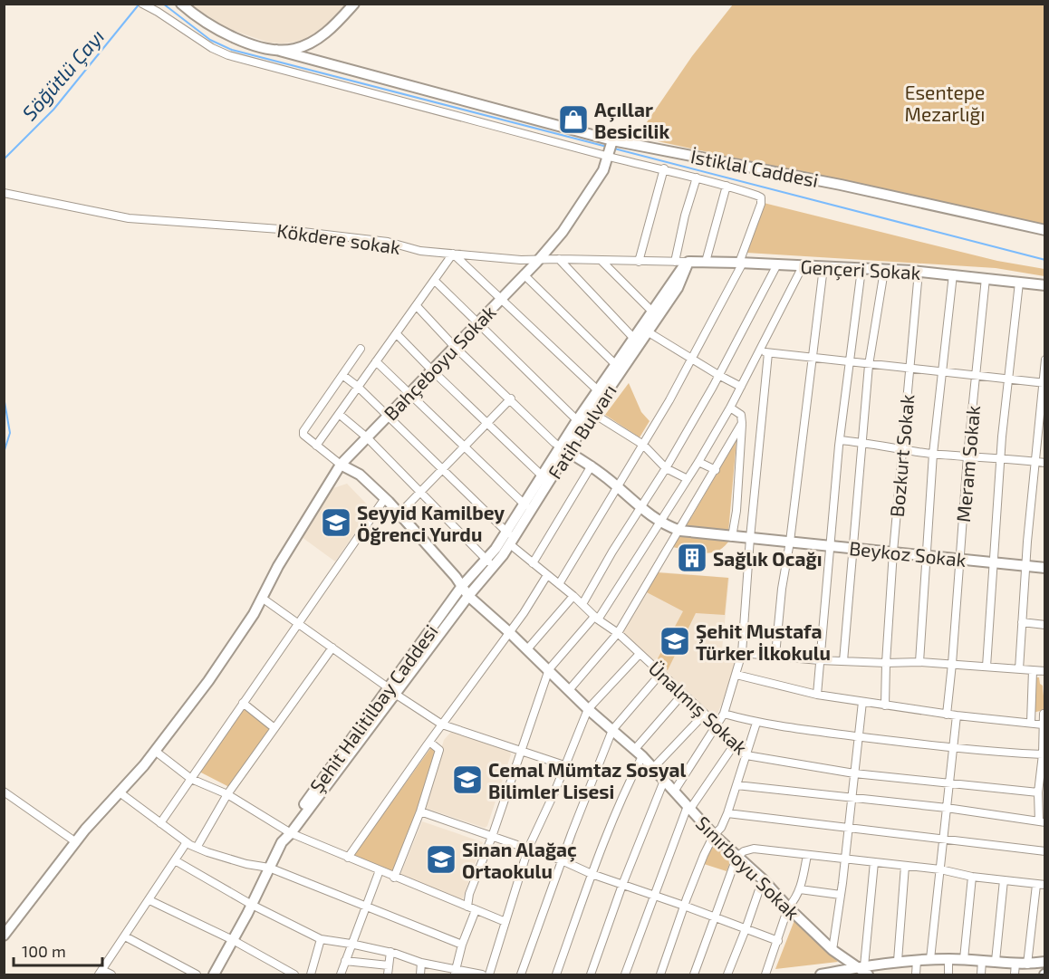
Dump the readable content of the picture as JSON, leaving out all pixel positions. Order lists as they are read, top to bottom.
{
  "streets": {
    "street": [
      "İstiklal Caddesi",
      "Kökdere sokak",
      "Gençeri Sokak",
      "Bahçeboyu Sokak",
      "Fatih Bulvarı",
      "Bozkurt Sokak",
      "Meram Sokak",
      "Beykoz Sokak",
      "Ünalmış Sokak",
      "Şehit Halitilbay Caddesi",
      "Sınırboyu Sokak"
    ]
  },
  "crossings": [
    ["İstiklal Caddesi", "Bahçeboyu Sokak"],
    ["Kökdere sokak", "Gençeri Sokak"],
    ["Kökdere sokak", "Bahçeboyu Sokak"],
    ["Gençeri Sokak", "Bozkurt Sokak"],
    ["Gençeri Sokak", "Meram Sokak"],
    ["Bahçeboyu Sokak", "Ünalmış Sokak"],
    ["Bahçeboyu Sokak", "Sınırboyu Sokak"],
    ["Bozkurt Sokak", "Beykoz Sokak"],
    ["Meram Sokak", "Beykoz Sokak"],
    ["Şehit Halitilbay Caddesi", "Sınırboyu Sokak"]
  ],
  "water": ["Söğütlü Çayı"],
  "parks": ["Esentepe Mezarlığı"],
  "places": {
    "shop": ["Açıllar Besicilik"],
    "school or university": [
      "Seyyid Kamilbey Öğrenci Yurdu",
      "Şehit Mustafa Türker İlkokulu",
      "Cemal Mümtaz Sosyal Bilimler Lisesi",
      "Sinan Alağaç Ortaokulu"
    ],
    "building": ["Sağlık Ocağı"]
  },
  "scale_bar": "100 m"
}
